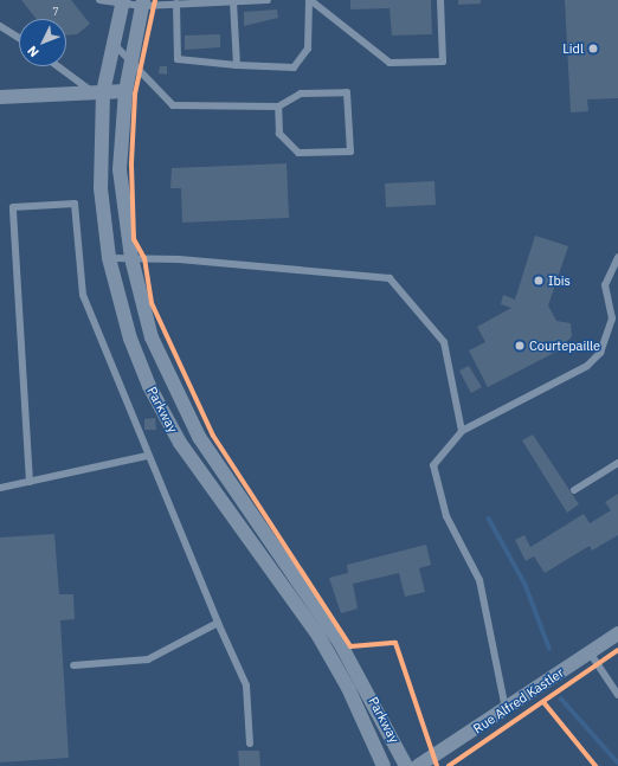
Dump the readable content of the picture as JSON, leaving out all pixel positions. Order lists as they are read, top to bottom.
{
  "streets": {
    "street": ["Parkway", "Rue Alfred Kastler"]
  },
  "places": ["Lidl", "Ibis", "Courtepaille"],
  "house_numbers": ["7"],
  "north": "bottom left"
}
